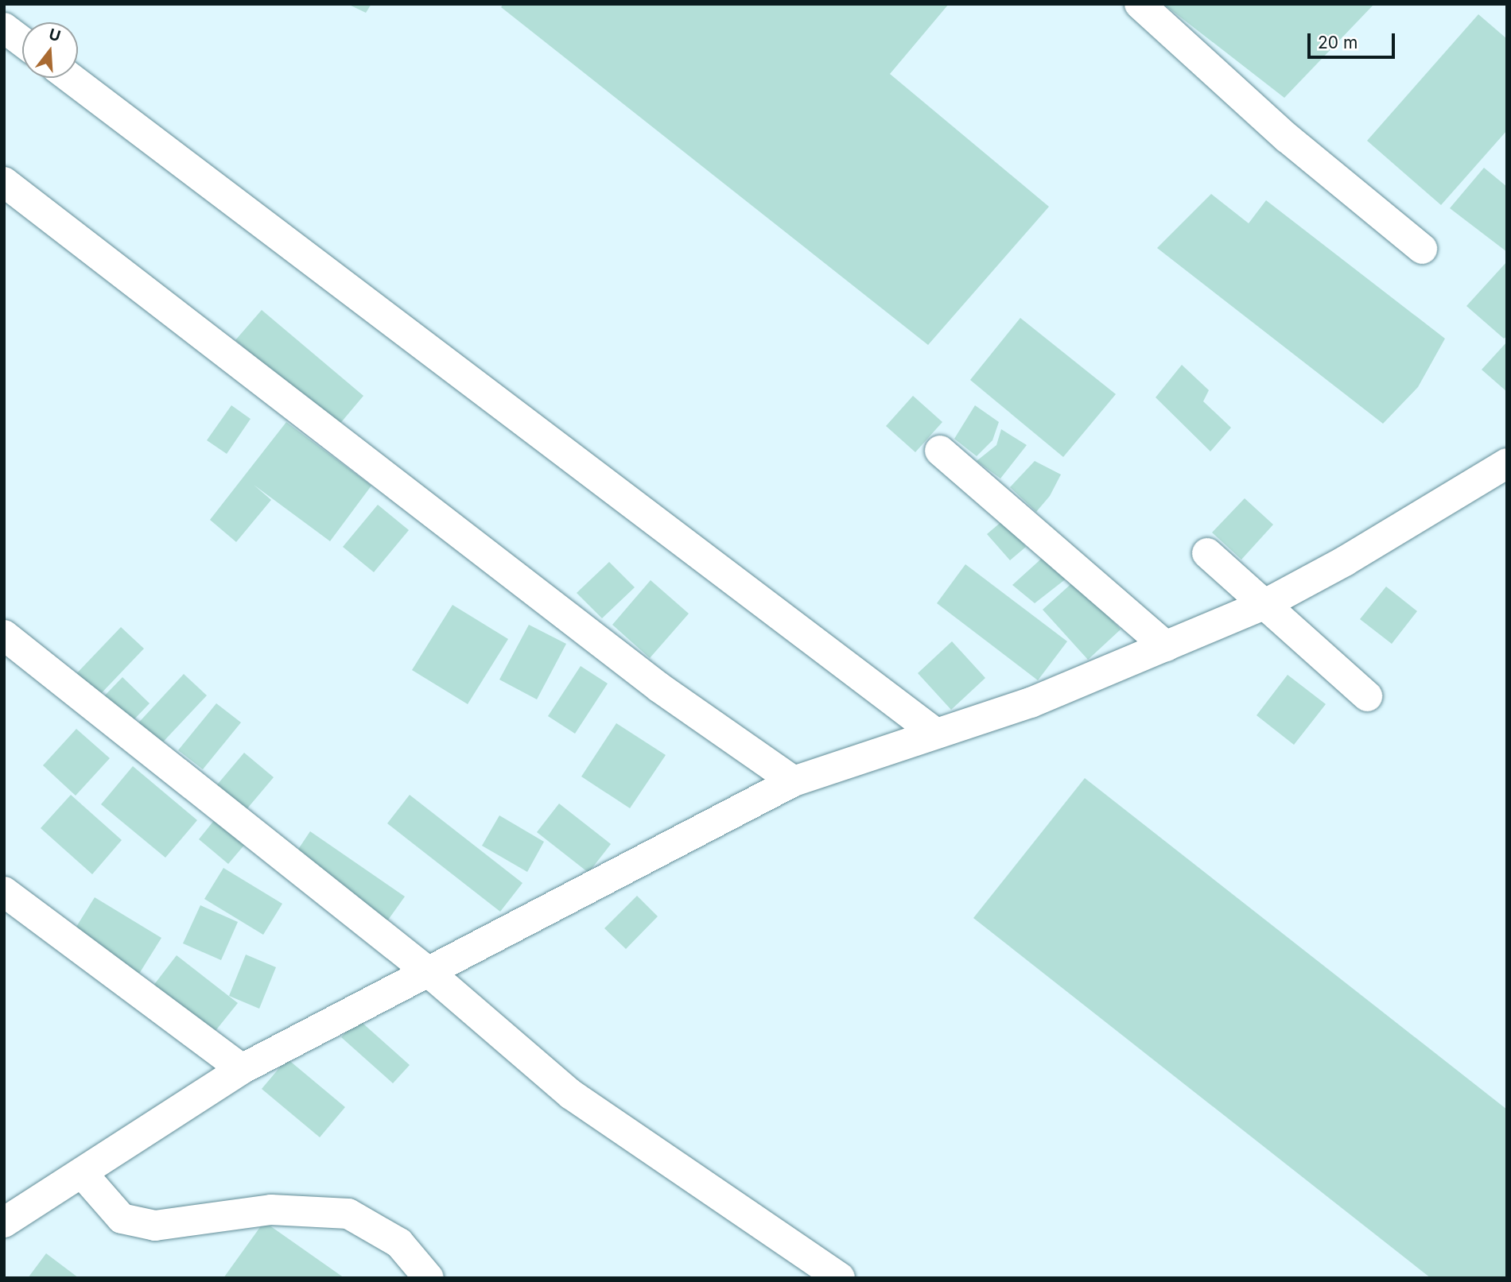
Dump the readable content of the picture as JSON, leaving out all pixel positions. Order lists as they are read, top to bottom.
{
  "scale_bar": "20 m",
  "north": "top"
}
